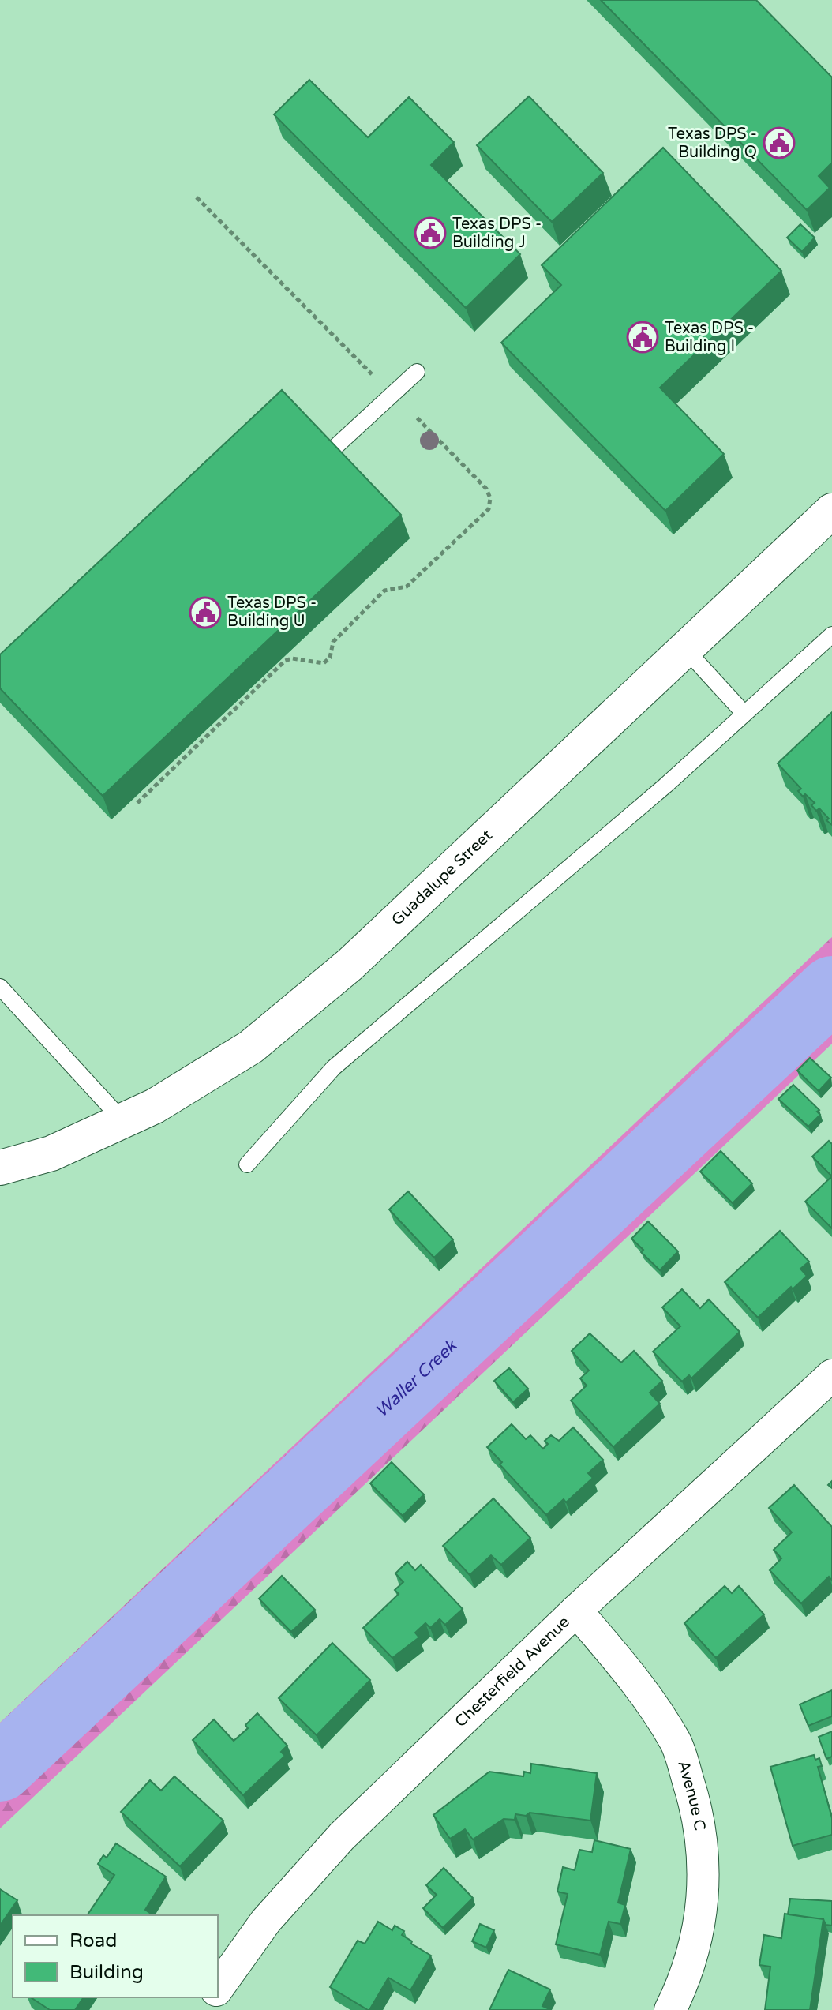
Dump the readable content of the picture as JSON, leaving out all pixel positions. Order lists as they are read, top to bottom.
{
  "streets": {
    "street": ["Guadalupe Street", "Chesterfield Avenue", "Avenue C"]
  },
  "crossings": [
    ["Chesterfield Avenue", "Avenue C"]
  ],
  "water": ["Waller Creek"],
  "places": {
    "public building": [
      "Texas DPS - Building Q",
      "Texas DPS - Building J",
      "Texas DPS - Building I",
      "Texas DPS - Building U"
    ]
  },
  "legend": ["Road", "Building"]
}
